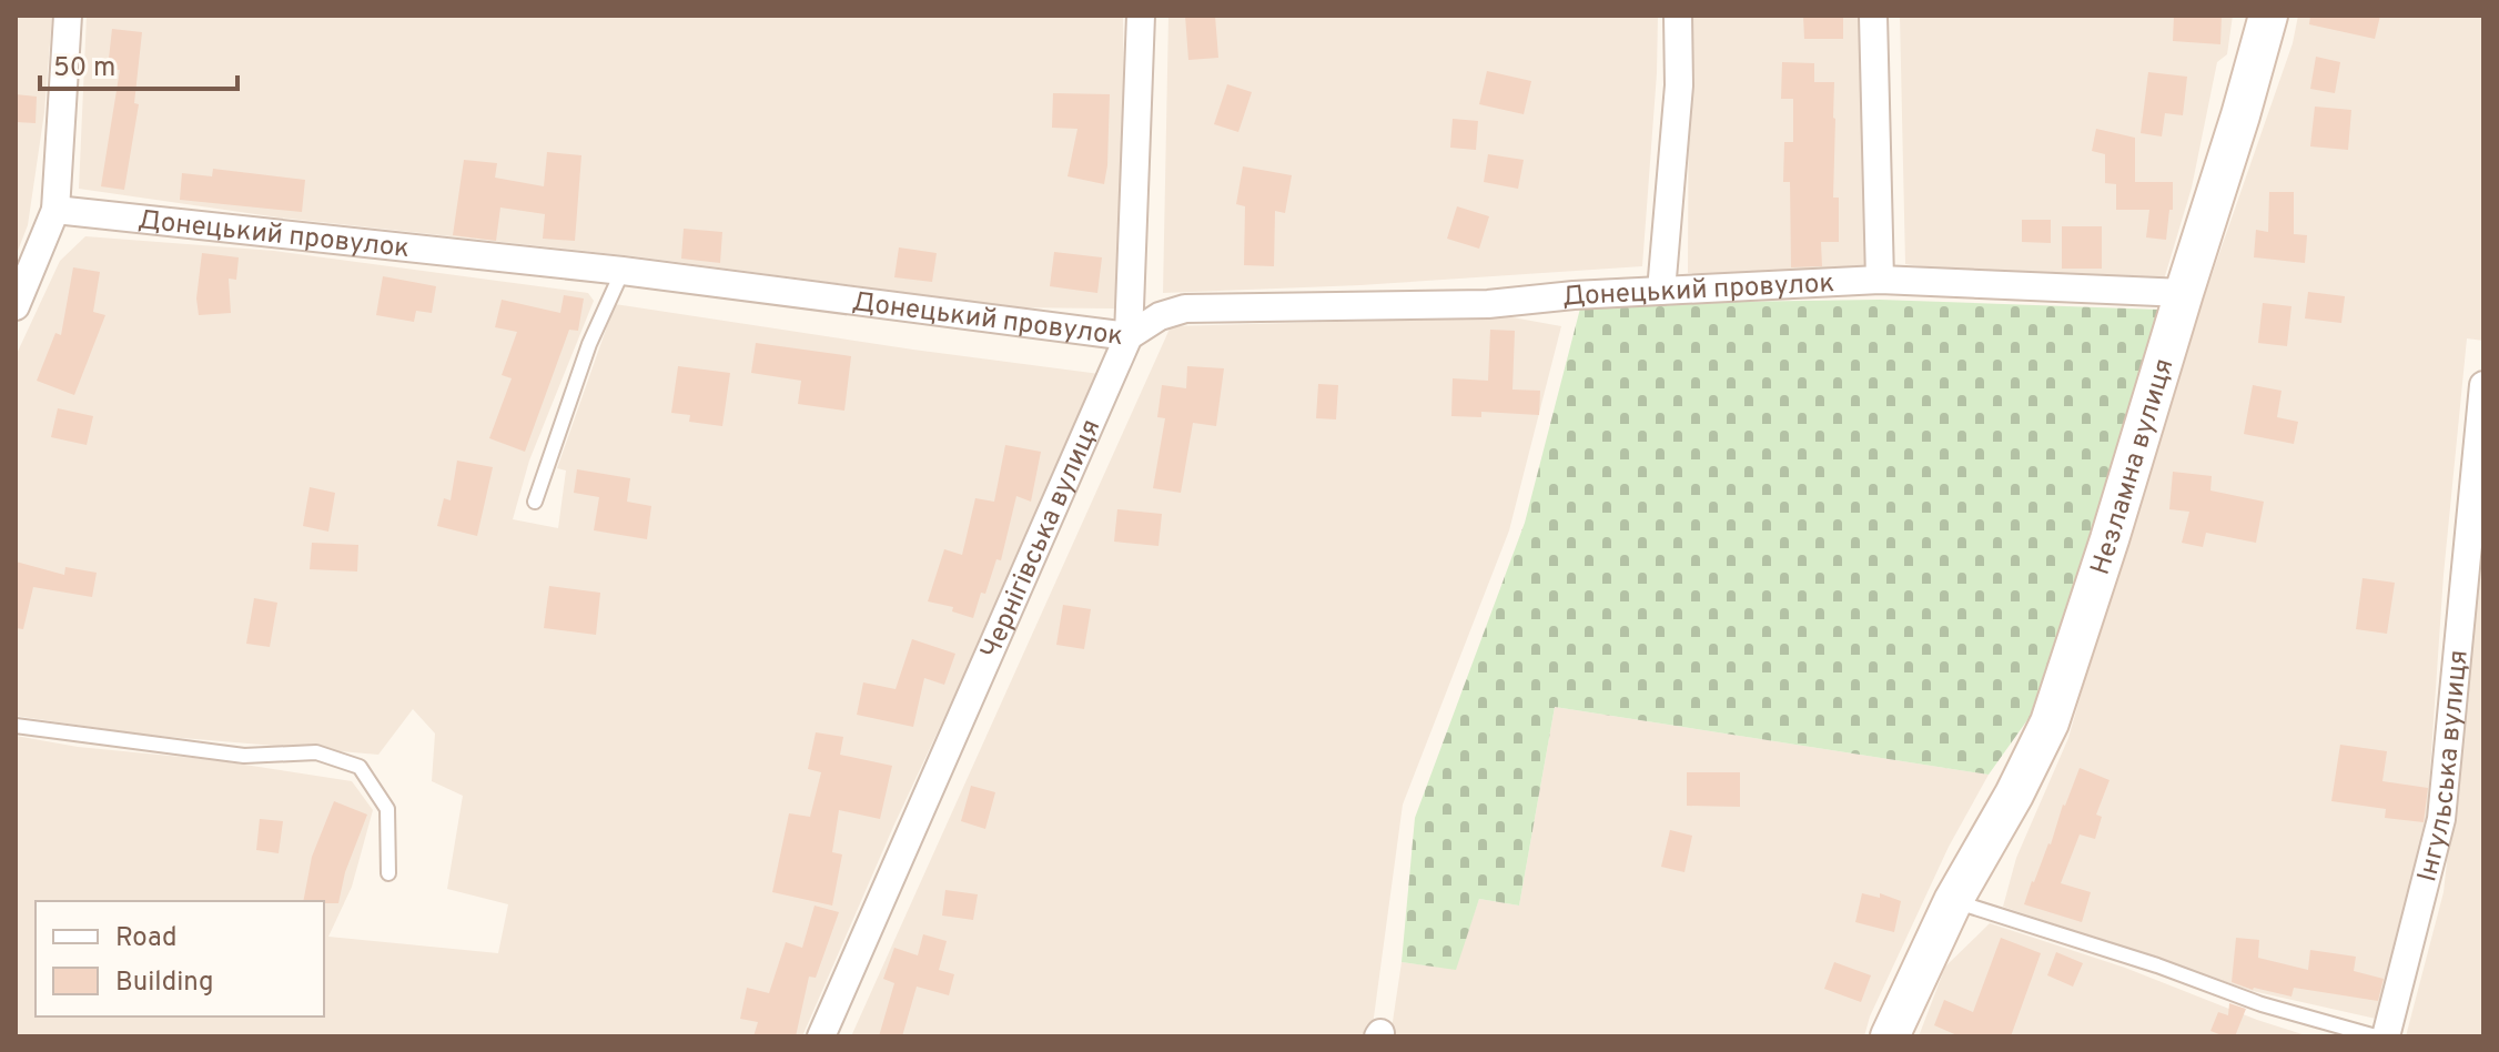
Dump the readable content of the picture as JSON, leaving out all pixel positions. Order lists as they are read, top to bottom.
{
  "streets": {
    "street": [
      "Донецький провулок",
      "Незламна вулиця",
      "Чернігівська вулиця",
      "Інгульська вулиця"
    ]
  },
  "crossings": [
    ["Донецький провулок", "Незламна вулиця"],
    ["Донецький провулок", "Чернігівська вулиця"]
  ],
  "legend": ["Road", "Building"],
  "scale_bar": "50 m"
}
